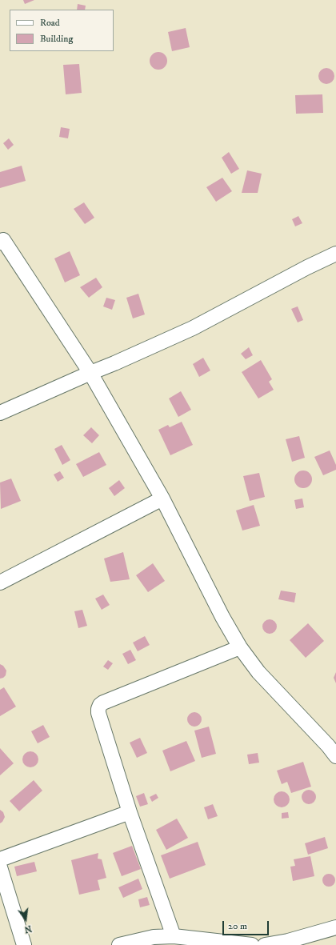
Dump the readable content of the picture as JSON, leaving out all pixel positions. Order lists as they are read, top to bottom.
{
  "legend": ["Road", "Building"],
  "scale_bar": "20 m",
  "north": "bottom"
}
